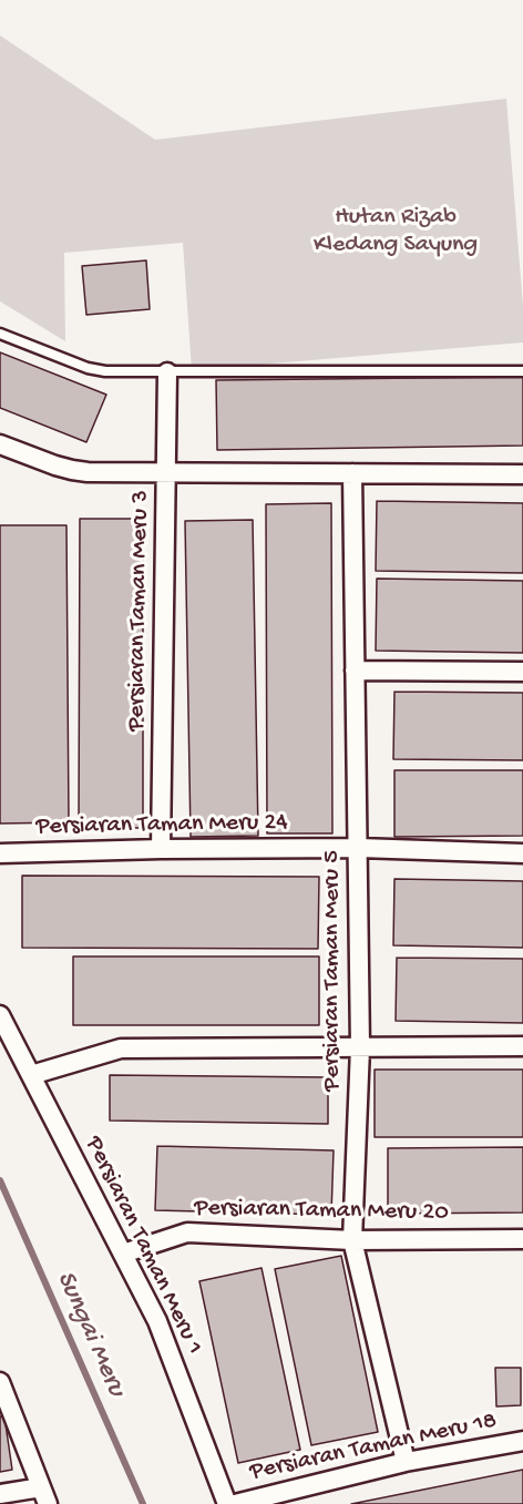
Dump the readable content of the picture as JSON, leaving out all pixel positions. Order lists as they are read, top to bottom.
{
  "streets": {
    "street": [
      "Persiaran Taman Meru 3",
      "Persiaran Taman Meru 24",
      "Persiaran Taman Meru 5",
      "Persiaran Taman Meru 20",
      "Persiaran Taman Meru 1",
      "Persiaran Taman Meru 18"
    ]
  },
  "crossings": [
    ["Persiaran Taman Meru 3", "Persiaran Taman Meru 24"],
    ["Persiaran Taman Meru 24", "Persiaran Taman Meru 5"],
    ["Persiaran Taman Meru 5", "Persiaran Taman Meru 20"],
    ["Persiaran Taman Meru 5", "Persiaran Taman Meru 18"],
    ["Persiaran Taman Meru 20", "Persiaran Taman Meru 1"]
  ],
  "water": ["Sungai Meru"],
  "parks": ["Hutan Rizab Kledang Sayung"]
}
